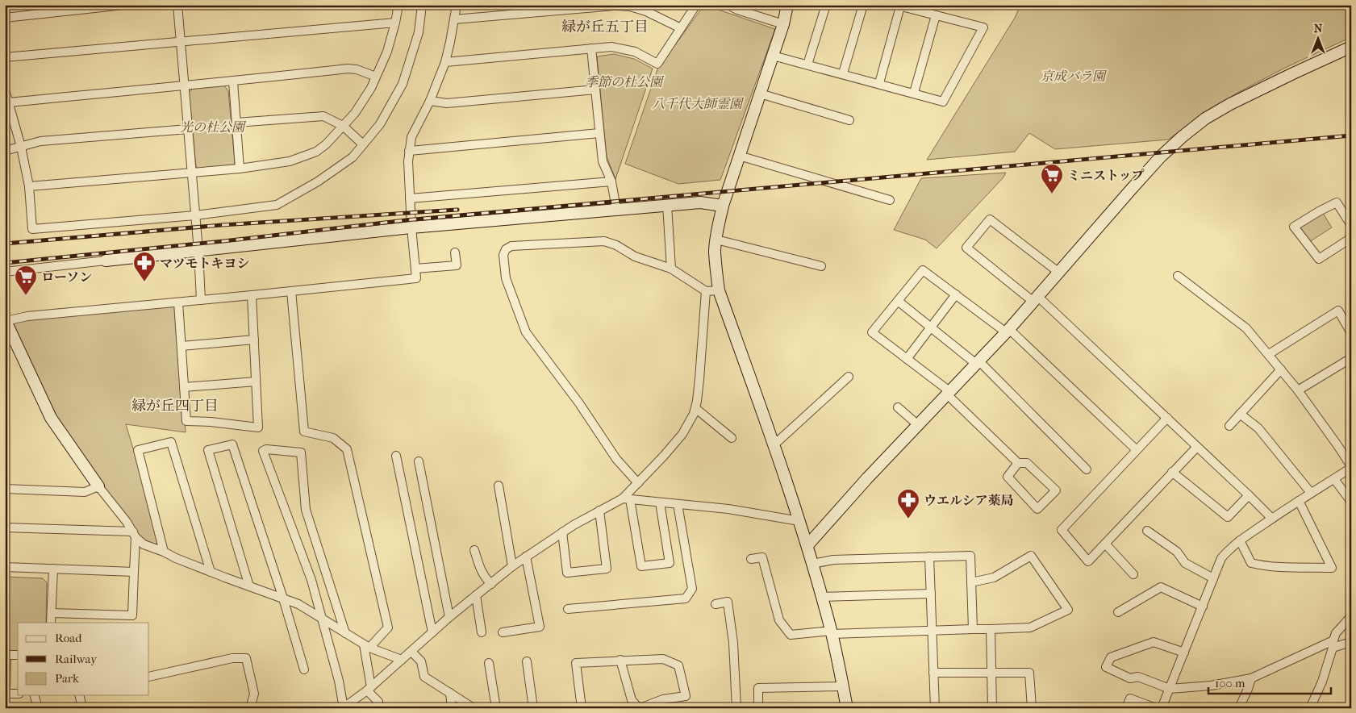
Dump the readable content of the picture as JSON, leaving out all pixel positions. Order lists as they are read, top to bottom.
{
  "districts": ["緑が丘五丁目", "緑が丘四丁目"],
  "parks": [
    "京成バラ園",
    "季節の杜公園",
    "八千代大師霊園",
    "光の杜公園"
  ],
  "places": {
    "supermarket": ["ミニストップ", "ローソン"],
    "pharmacy": ["マツモトキヨシ", "ウエルシア薬局"]
  },
  "legend": ["Road", "Railway", "Park"],
  "scale_bar": "100 m",
  "north": "top"
}
